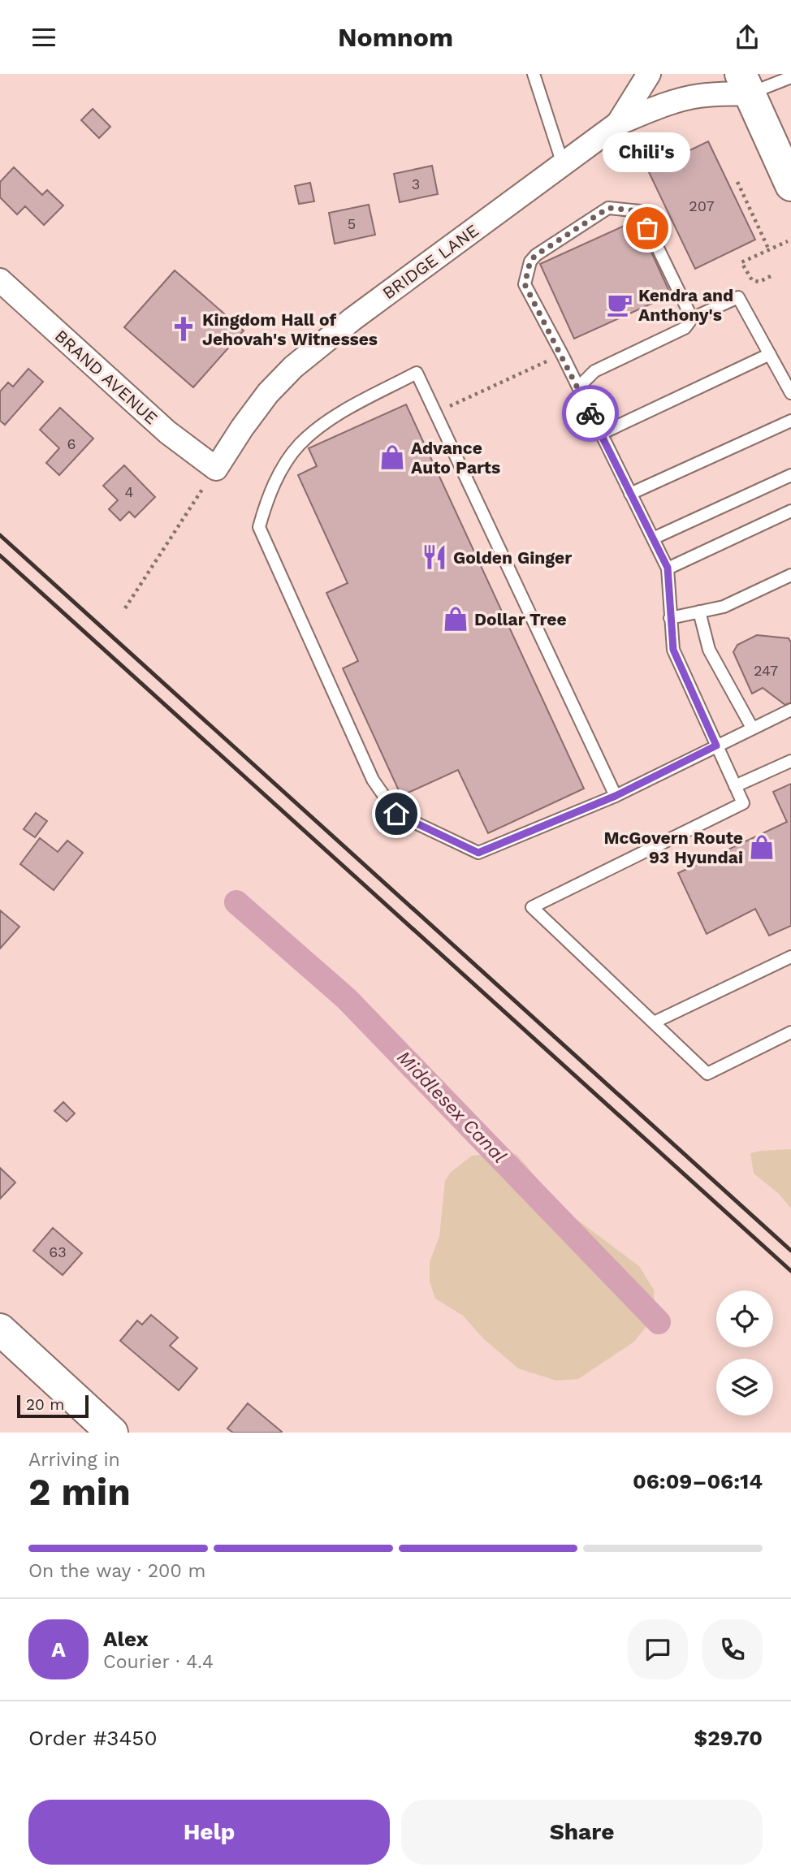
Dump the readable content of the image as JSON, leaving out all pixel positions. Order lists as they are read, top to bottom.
{
  "streets": {
    "street": ["BRIDGE LANE", "BRAND AVENUE"]
  },
  "crossings": [
    ["BRIDGE LANE", "BRAND AVENUE"]
  ],
  "water": ["Middlesex Canal"],
  "places": {
    "other": ["Chili's"],
    "cafe": ["Kendra and Anthony's"],
    "church": ["Kingdom Hall of Jehovah's Witnesses"],
    "shop": ["Advance Auto Parts", "Dollar Tree", "McGovern Route 93 Hyundai"],
    "restaurant": ["Golden Ginger"]
  },
  "house_numbers": [
    "3",
    "207",
    "5",
    "6",
    "4",
    "247",
    "63"
  ],
  "scale_bar": "20 m",
  "page": {
    "header": "Nomnom",
    "bubble": "Chili's",
    "scale": "20 m",
    "heading": ["2 min", "Arriving in", "06:09–06:14"],
    "panel": [
      "Alex",
      "Courier · 4.4",
      "Order #3450",
      "$29.70"
    ],
    "bar": "On the way · 200 m",
    "round": "A",
    "buttons": ["Help", "Share"]
  }
}
